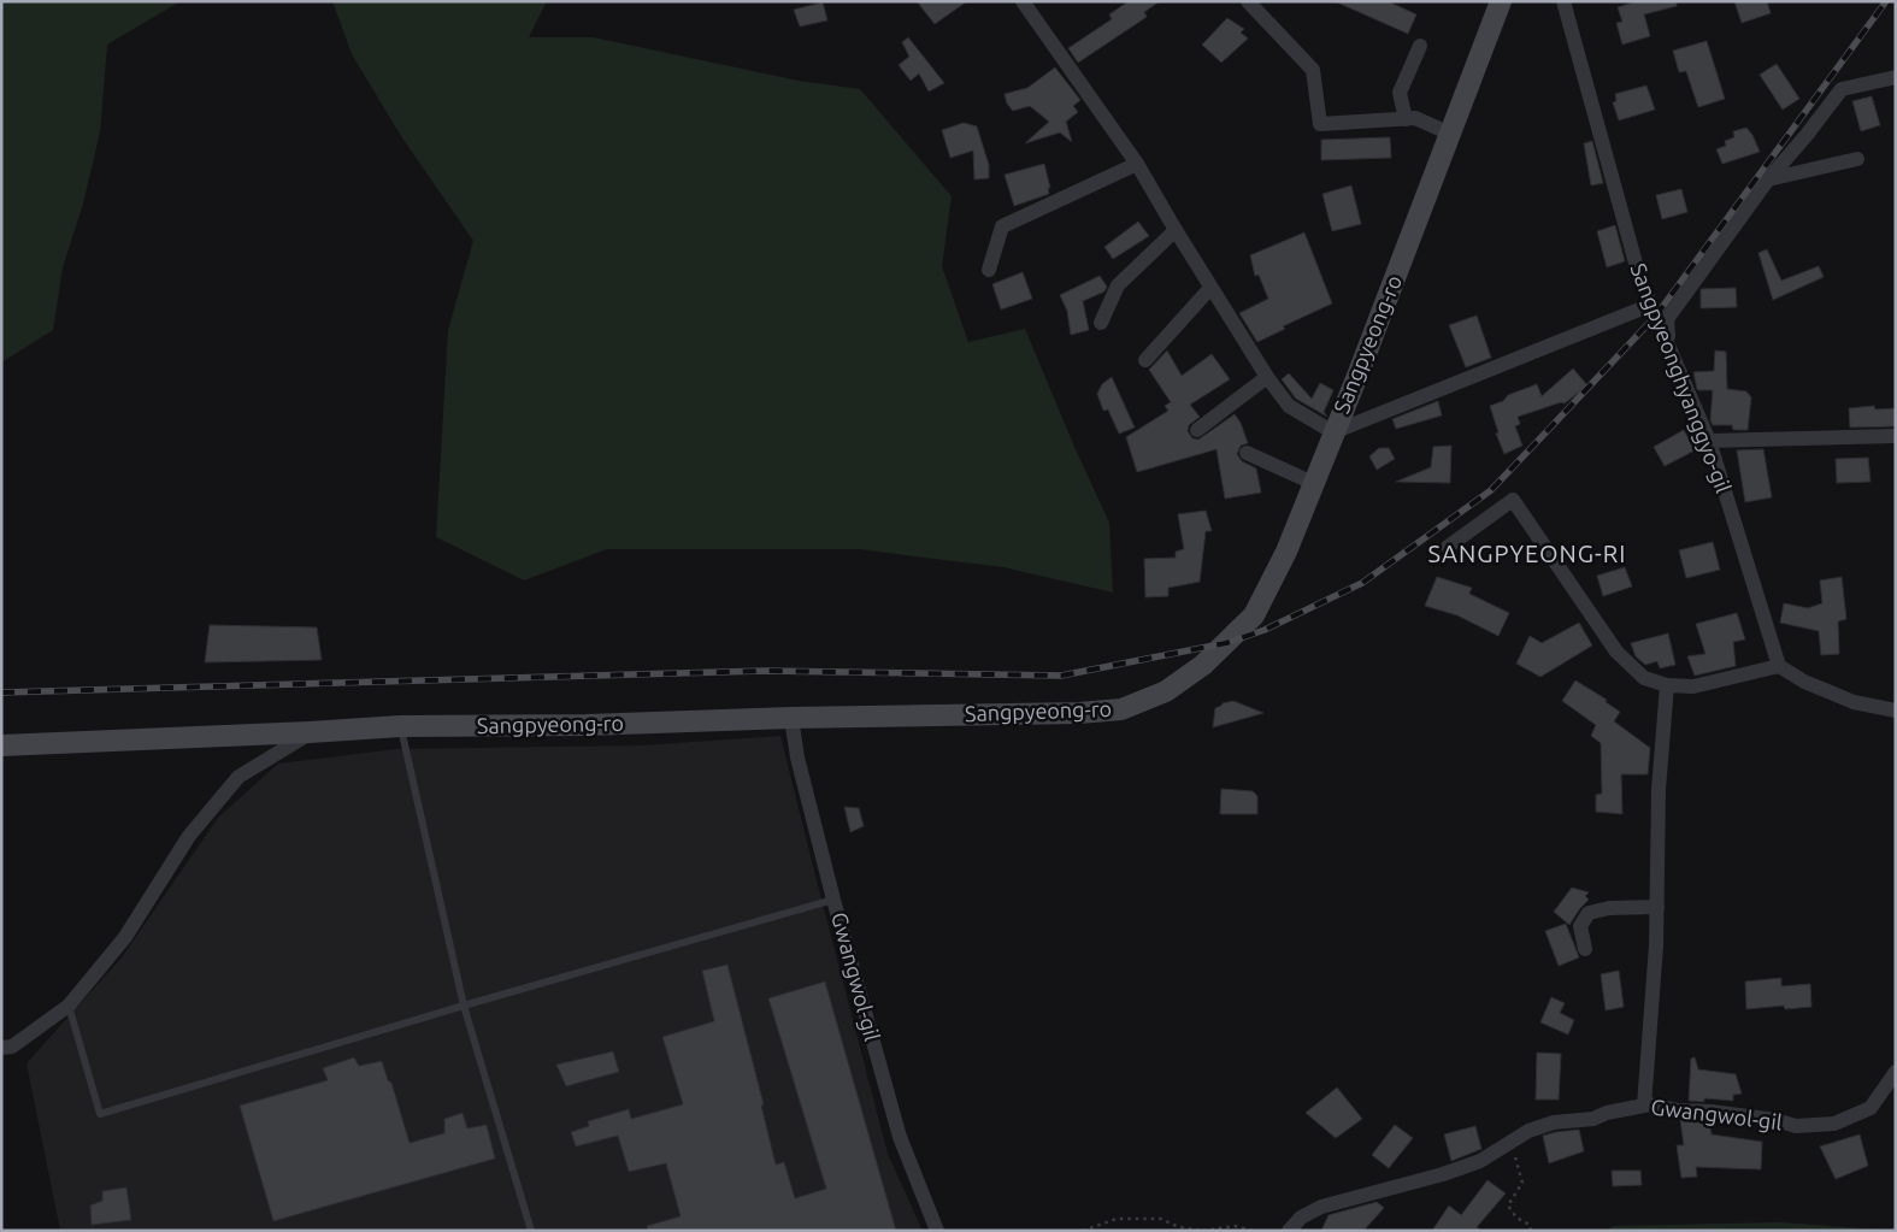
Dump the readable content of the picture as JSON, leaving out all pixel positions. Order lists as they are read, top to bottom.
{
  "streets": {
    "main road": ["Sangpyeong-ro"],
    "street": ["Sangpyeonghyanggyo-gil", "Gwangwol-gil"]
  },
  "crossings": [
    ["Sangpyeong-ro", "Gwangwol-gil"]
  ],
  "districts": ["SANGPYEONG-RI"]
}
